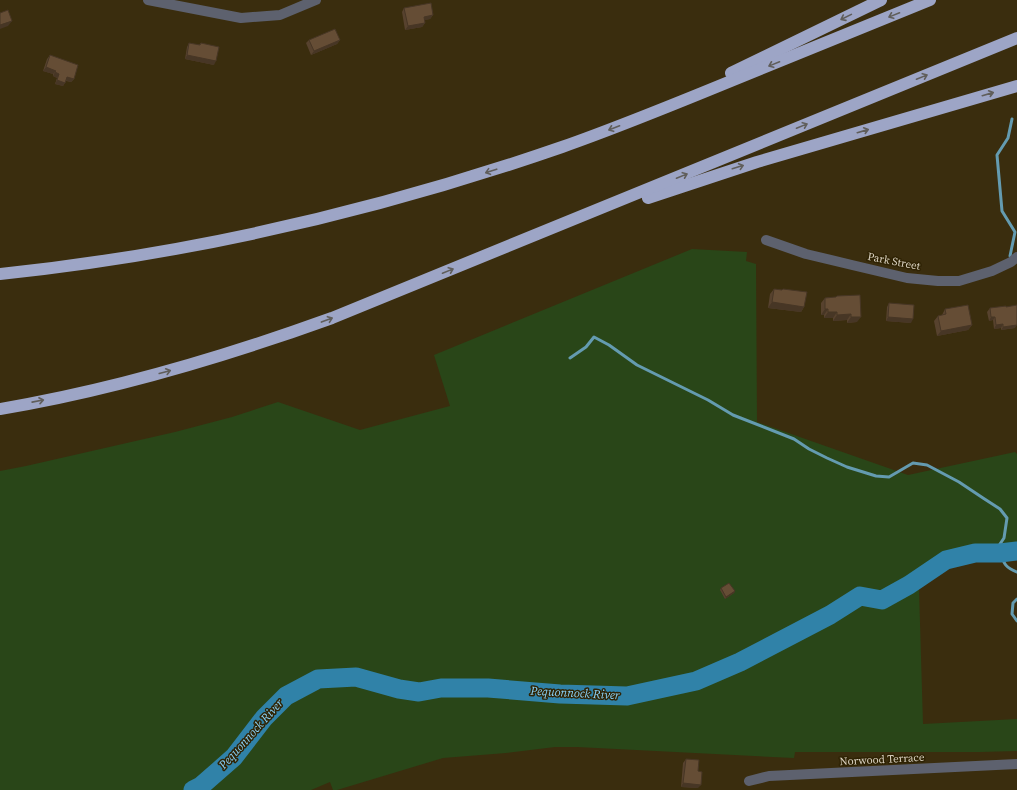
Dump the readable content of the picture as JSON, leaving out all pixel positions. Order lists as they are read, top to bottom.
{
  "streets": {
    "street": ["Park Street", "Norwood Terrace"]
  },
  "water": ["Pequonnock River"]
}
